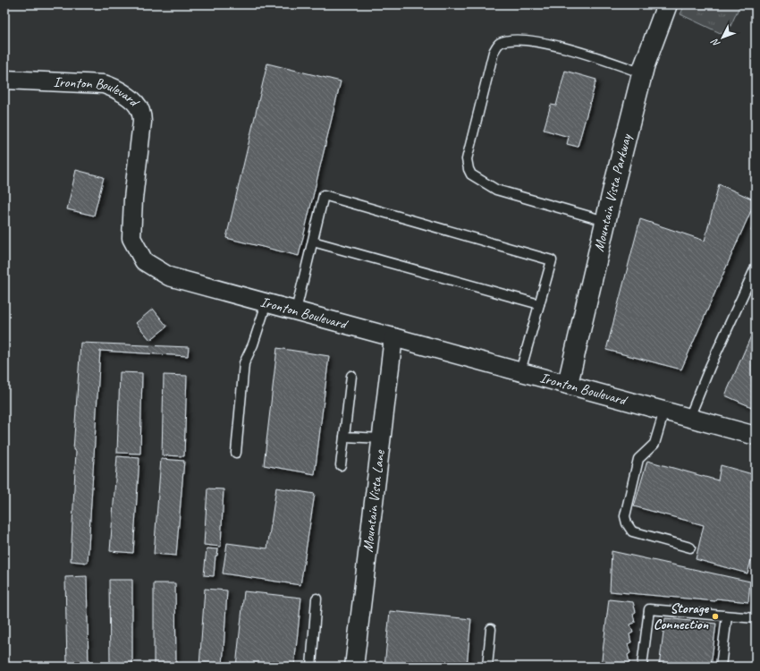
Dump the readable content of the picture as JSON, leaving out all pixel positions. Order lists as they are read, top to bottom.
{
  "streets": {
    "street": ["Ironton Boulevard", "Mountain Vista Parkway", "Mountain Vista Lane"]
  },
  "crossings": [
    ["Ironton Boulevard", "Mountain Vista Parkway"],
    ["Ironton Boulevard", "Mountain Vista Lane"]
  ],
  "places": ["Storage Connection"],
  "north": "bottom left"
}
